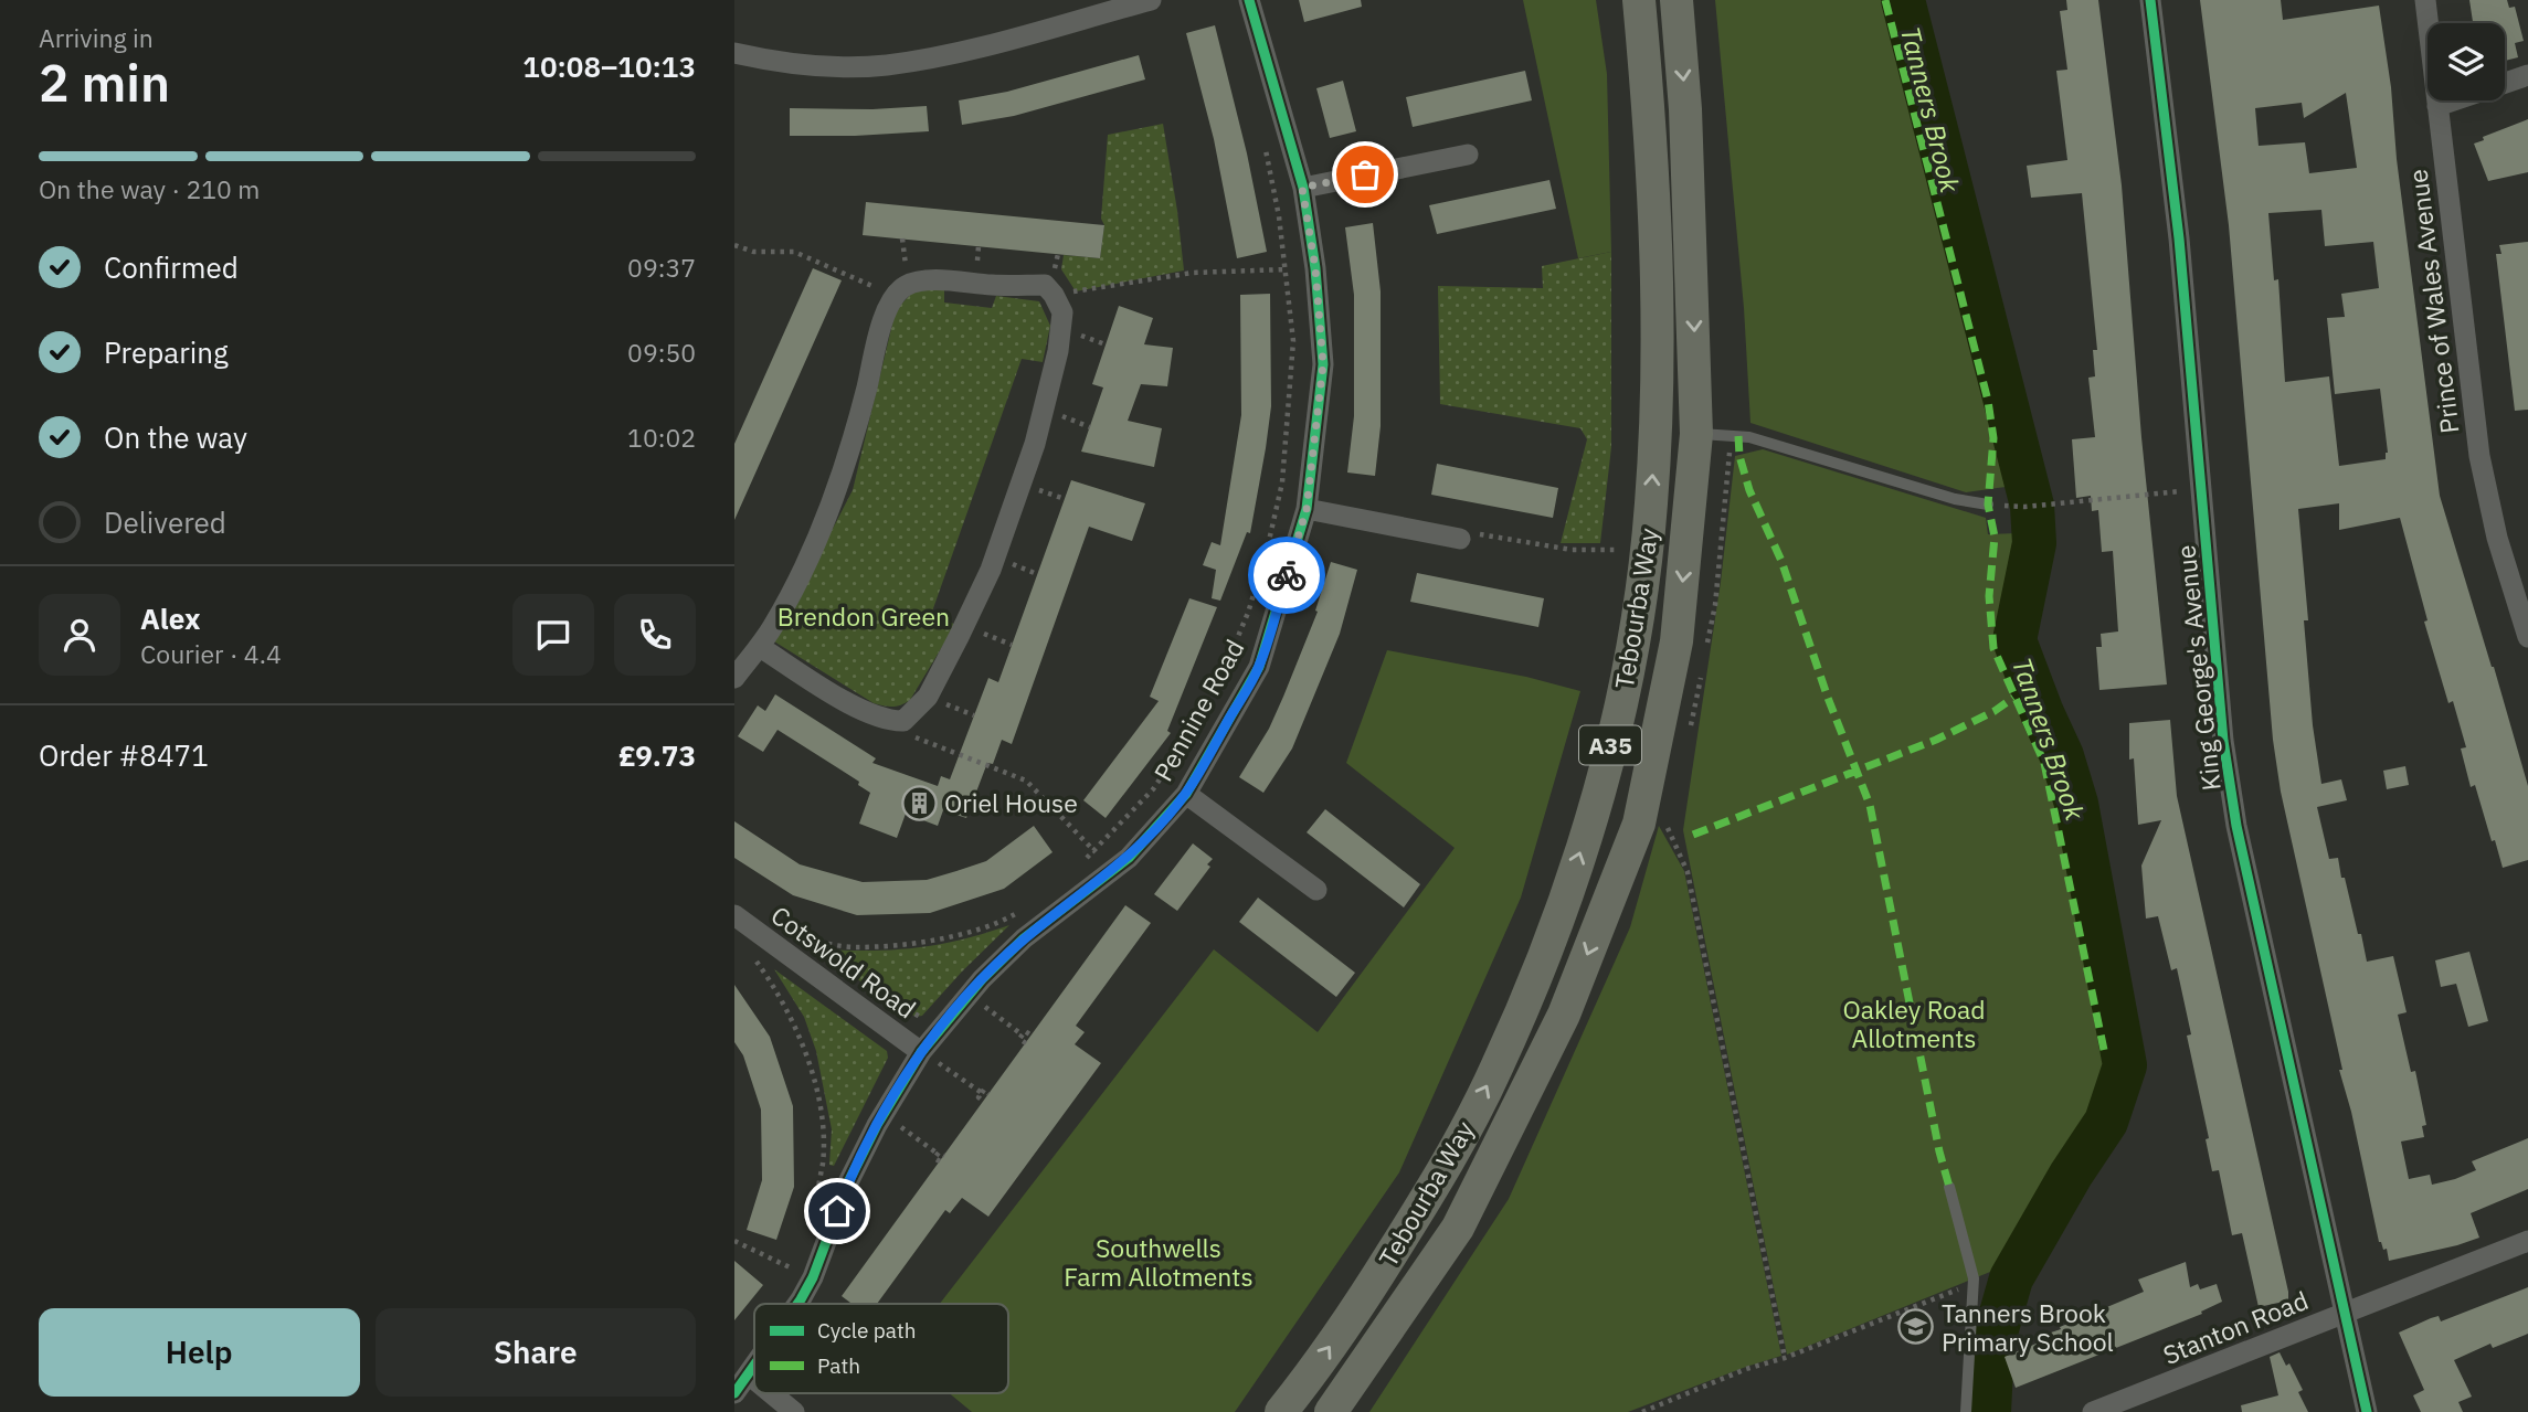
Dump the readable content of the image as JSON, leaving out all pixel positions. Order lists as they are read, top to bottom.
{
  "streets": {
    "main road": ["Tebourba Way", "A35"],
    "street": [
      "Prince of Wales Avenue",
      "King George's Avenue",
      "Pennine Road",
      "Cotswold Road",
      "Stanton Road"
    ]
  },
  "crossings": [
    ["King George's Avenue", "Stanton Road"],
    ["Pennine Road", "Cotswold Road"]
  ],
  "water": ["Tanners Brook"],
  "parks": ["Brendon Green", "Oakley Road Allotments", "Southwells Farm Allotments"],
  "places": {
    "building": ["Oriel House"],
    "school or university": ["Tanners Brook Primary School"]
  },
  "legend": ["Cycle path", "Path"],
  "page": {
    "heading": ["2 min", "Arriving in", "10:08–10:13"],
    "panel": [
      "Alex",
      "Courier · 4.4",
      "Order #8471",
      "£9.73"
    ],
    "bar": "On the way · 210 m",
    "list": [
      ["Confirmed", "09:37"],
      ["Preparing", "09:50"],
      ["On the way", "10:02"],
      "Delivered"
    ],
    "buttons": ["Help", "Share"]
  }
}
